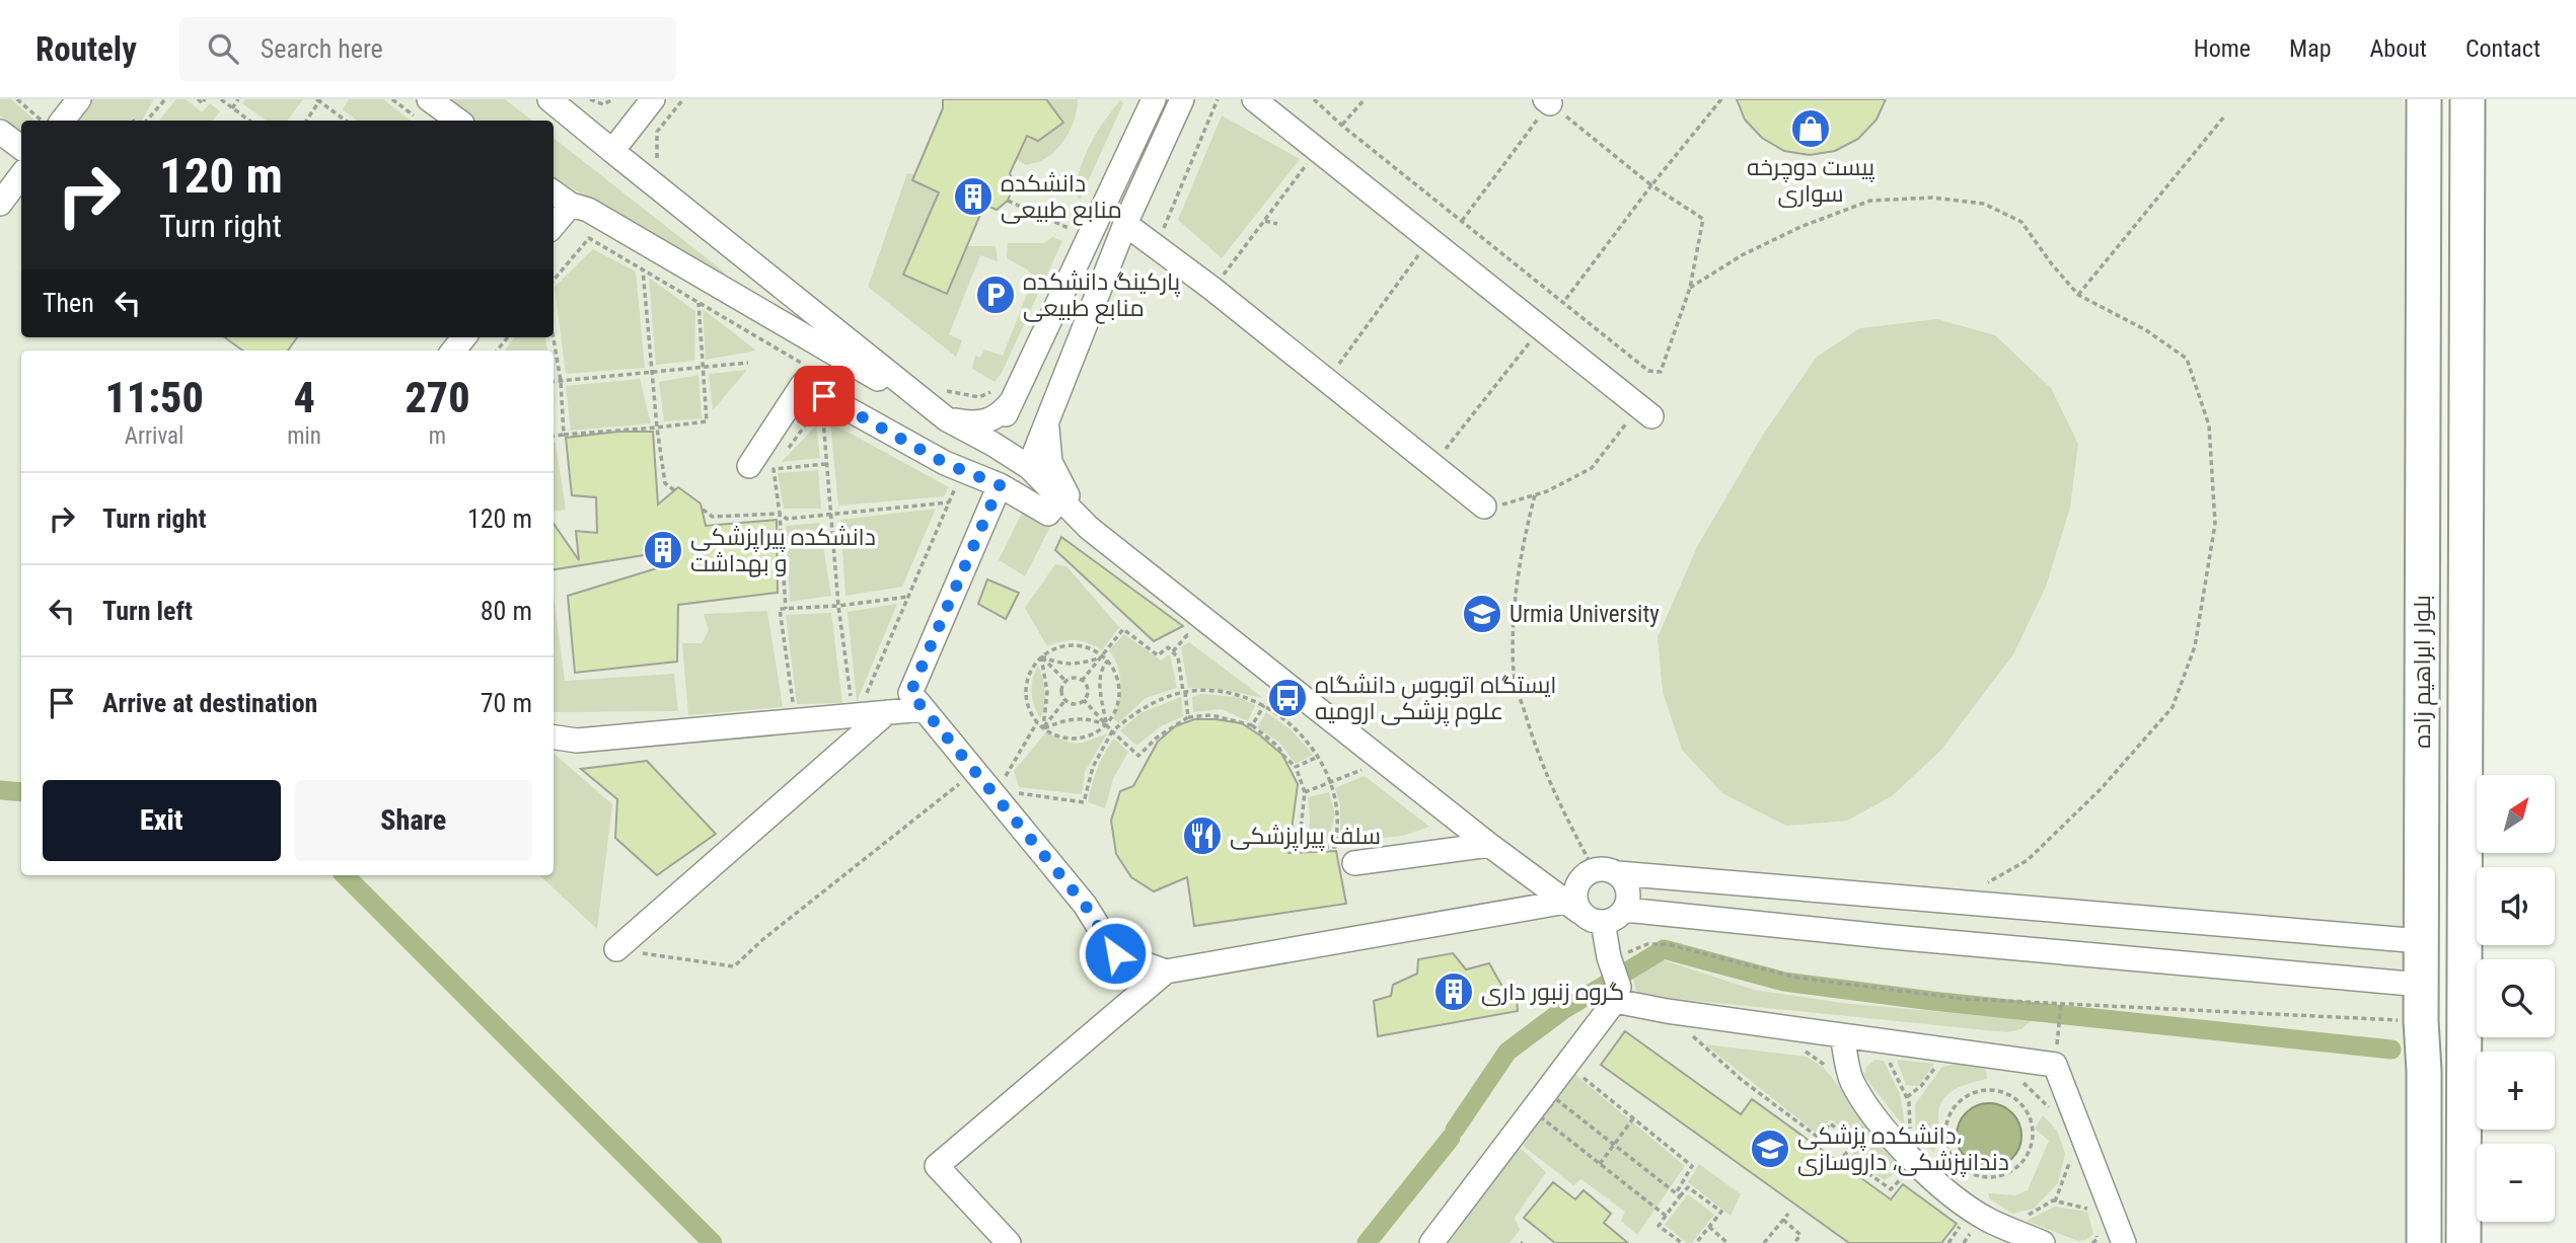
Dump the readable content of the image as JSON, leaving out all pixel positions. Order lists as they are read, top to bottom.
{
  "streets": {
    "highway": ["بلوار ابراهیم زاده"]
  },
  "places": {
    "shop": ["پیست دوچرخه سواری"],
    "building": ["دانشکده منابع طبیعی", "دانشکده پیراپزشکی و بهداشت", "گروه زنبور داری"],
    "parking": ["پارکینگ دانشکده منابع طبیعی"],
    "school or university": ["Urmia University", "دانشکده پزشکی، دندانپزشکی، داروسازی"],
    "bus stop": ["ایستگاه اتوبوس دانشگاه علوم پزشکی ارومیه"],
    "restaurant": ["سلف پیراپزشکی"]
  },
  "north": "top right",
  "page": {
    "header": "Routely",
    "search": "Search here",
    "nav": [
      "Home",
      "Map",
      "About",
      "Contact"
    ],
    "turn": ["120 m", "Turn right"],
    "then": "Then",
    "eta": [
      "11:50",
      "Arrival",
      "4",
      "min",
      "270",
      "m"
    ],
    "list": [
      {
        "name": "Turn right",
        "value": "120 m"
      },
      {
        "name": "Turn left",
        "value": "80 m"
      },
      {
        "name": "Arrive at destination",
        "value": "70 m"
      }
    ],
    "buttons": ["Exit", "Share"],
    "map_buttons": ["+", "−"]
  }
}
